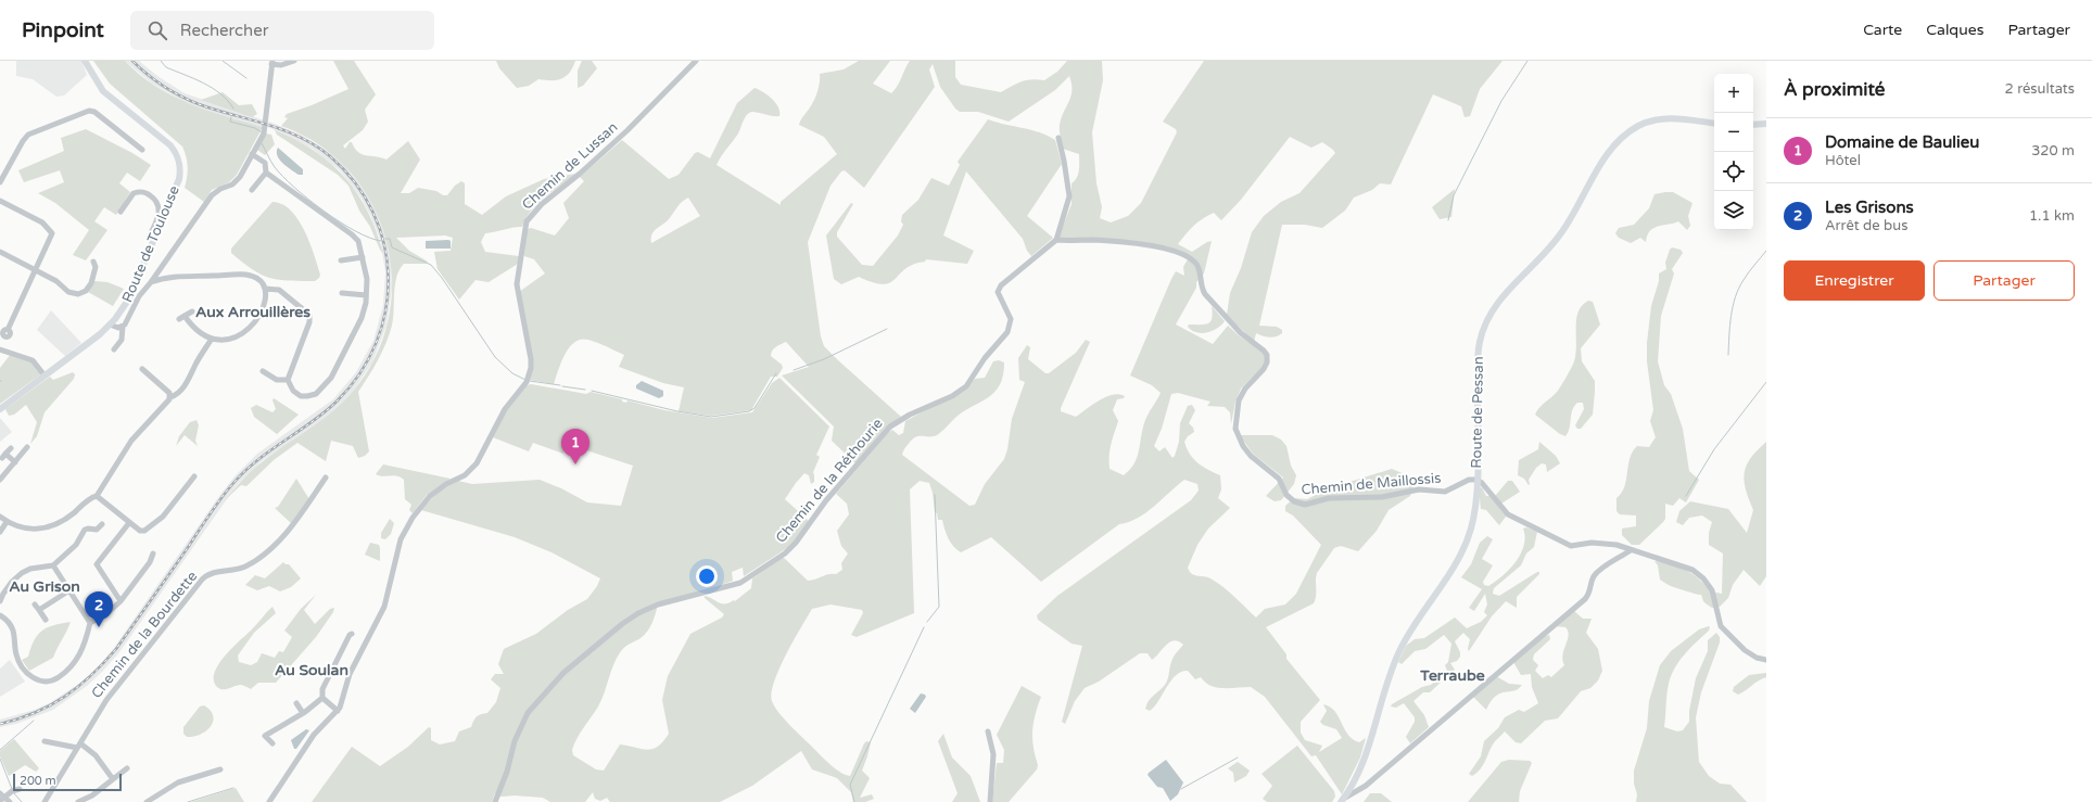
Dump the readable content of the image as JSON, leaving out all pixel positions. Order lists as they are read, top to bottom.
{
  "streets": {
    "main road": ["Route de Toulouse", "Route de Pessan"],
    "street": [
      "Chemin de Lussan",
      "Chemin de la Réthourie",
      "Chemin de Maillossis",
      "Chemin de la Bourdette"
    ]
  },
  "crossings": [
    ["Route de Pessan", "Chemin de Maillossis"],
    ["Chemin de la Réthourie", "Chemin de Maillossis"]
  ],
  "districts": [
    "Aux Arrouillères",
    "Au Grison",
    "Au Soulan",
    "Terraube"
  ],
  "scale_bar": "200 m",
  "page": {
    "header": "Pinpoint",
    "search": "Rechercher",
    "nav": ["Carte", "Calques", "Partager"],
    "heading": ["À proximité", "2 résultats"],
    "map_buttons": ["+", "−"],
    "list": [
      {
        "mark": "1",
        "name": "Domaine de Baulieu",
        "note": "Hôtel",
        "value": "320 m"
      },
      {
        "mark": "2",
        "name": "Les Grisons",
        "note": "Arrêt de bus",
        "value": "1.1 km"
      }
    ],
    "buttons": ["Enregistrer", "Partager"],
    "pins": ["1", "2"],
    "scale": "200 m"
  }
}
